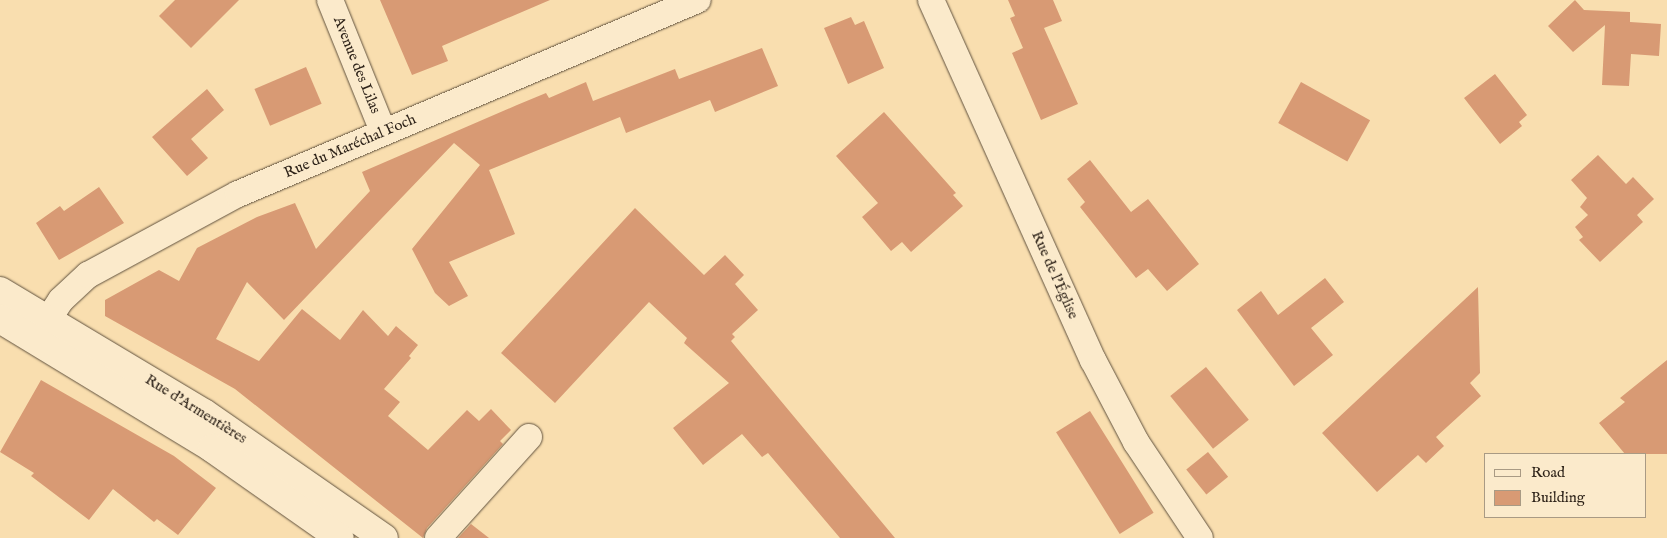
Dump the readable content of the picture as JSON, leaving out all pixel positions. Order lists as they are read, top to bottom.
{
  "streets": {
    "main road": ["Rue d'Armentières"],
    "street": ["Avenue des Lilas", "Rue du Maréchal Foch", "Rue de l'Église"]
  },
  "crossings": [
    ["Avenue des Lilas", "Rue du Maréchal Foch"],
    ["Rue du Maréchal Foch", "Rue d'Armentières"]
  ],
  "legend": ["Road", "Building"]
}
